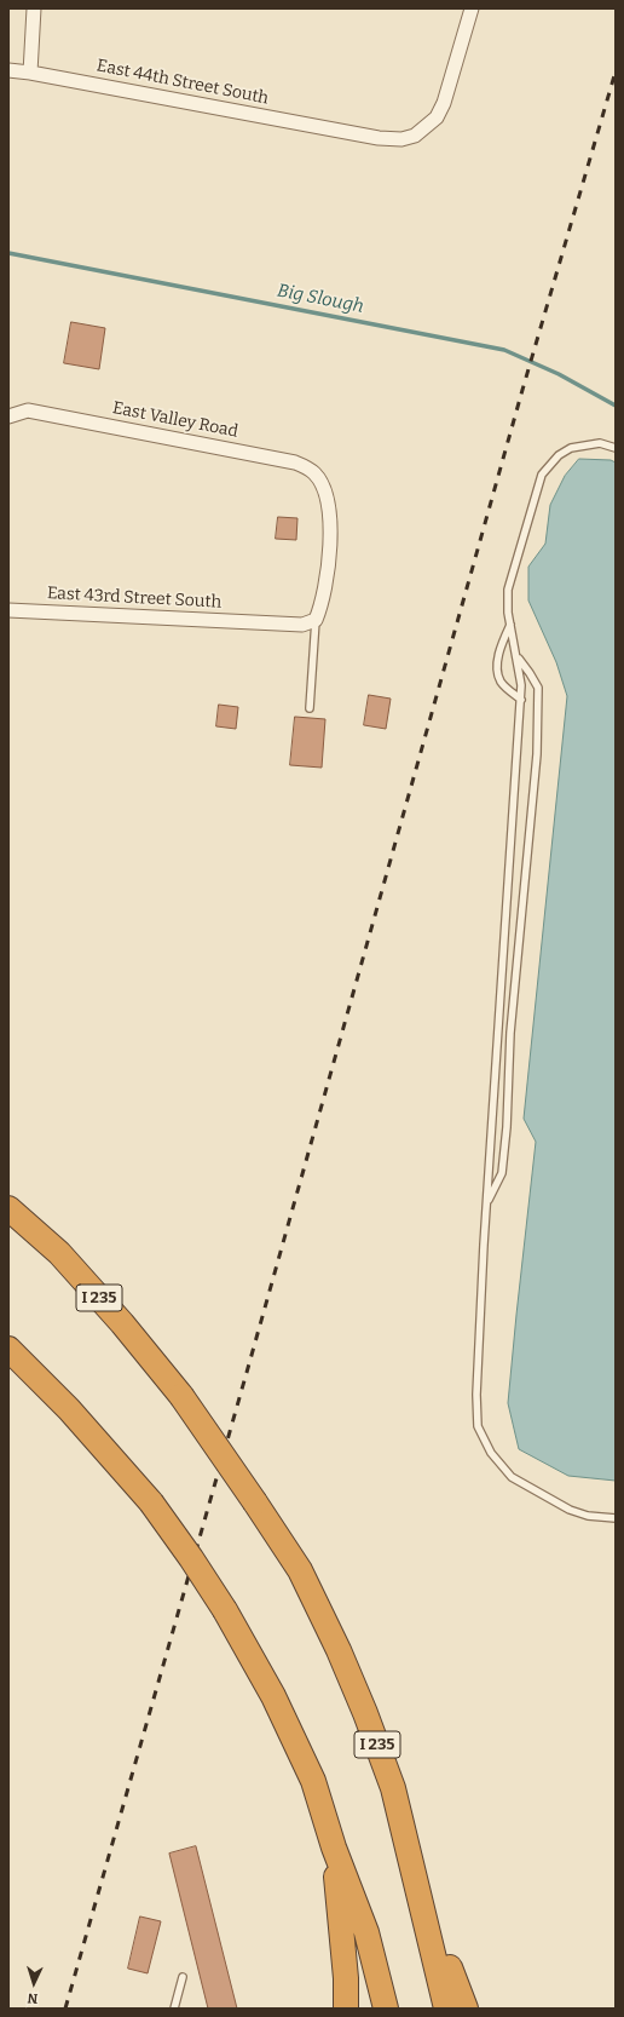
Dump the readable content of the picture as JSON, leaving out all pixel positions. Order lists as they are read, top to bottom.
{
  "streets": {
    "highway": ["I 235"],
    "street": ["East 44th Street South", "East Valley Road", "East 43rd Street South"]
  },
  "crossings": [
    ["East Valley Road", "East 43rd Street South"]
  ],
  "water": ["Big Slough"],
  "north": "bottom"
}
